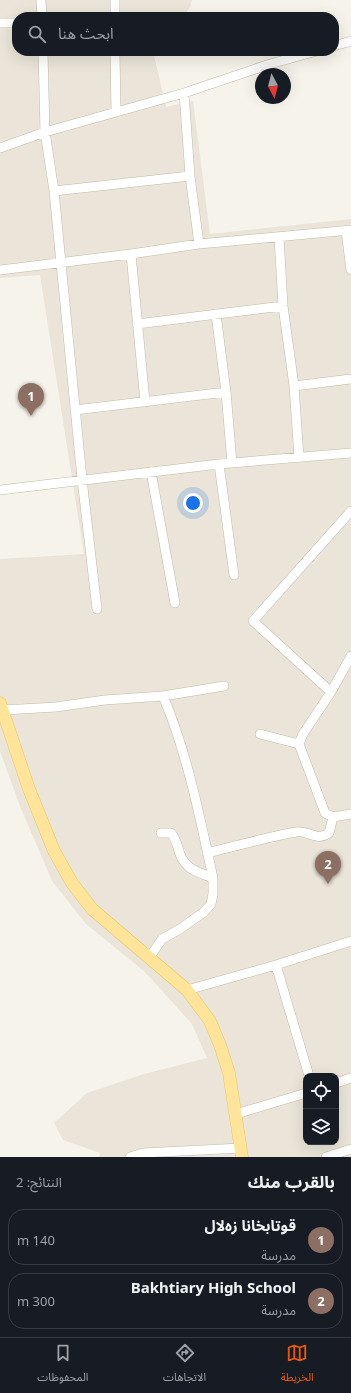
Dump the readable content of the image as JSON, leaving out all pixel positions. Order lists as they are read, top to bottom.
{
  "north": "bottom",
  "page": {
    "search": "ابحث هنا",
    "pins": ["1", "2"],
    "heading": ["بالقرب منك", "النتائج: 2"],
    "list": [
      {
        "mark": "1",
        "name": "قوتابخانا زەلال",
        "note": "مدرسة",
        "value": "140 m"
      },
      {
        "mark": "2",
        "name": "Bakhtiary High School",
        "note": "مدرسة",
        "value": "300 m"
      }
    ],
    "nav": ["الخريطة", "الاتجاهات", "المحفوظات"]
  }
}
